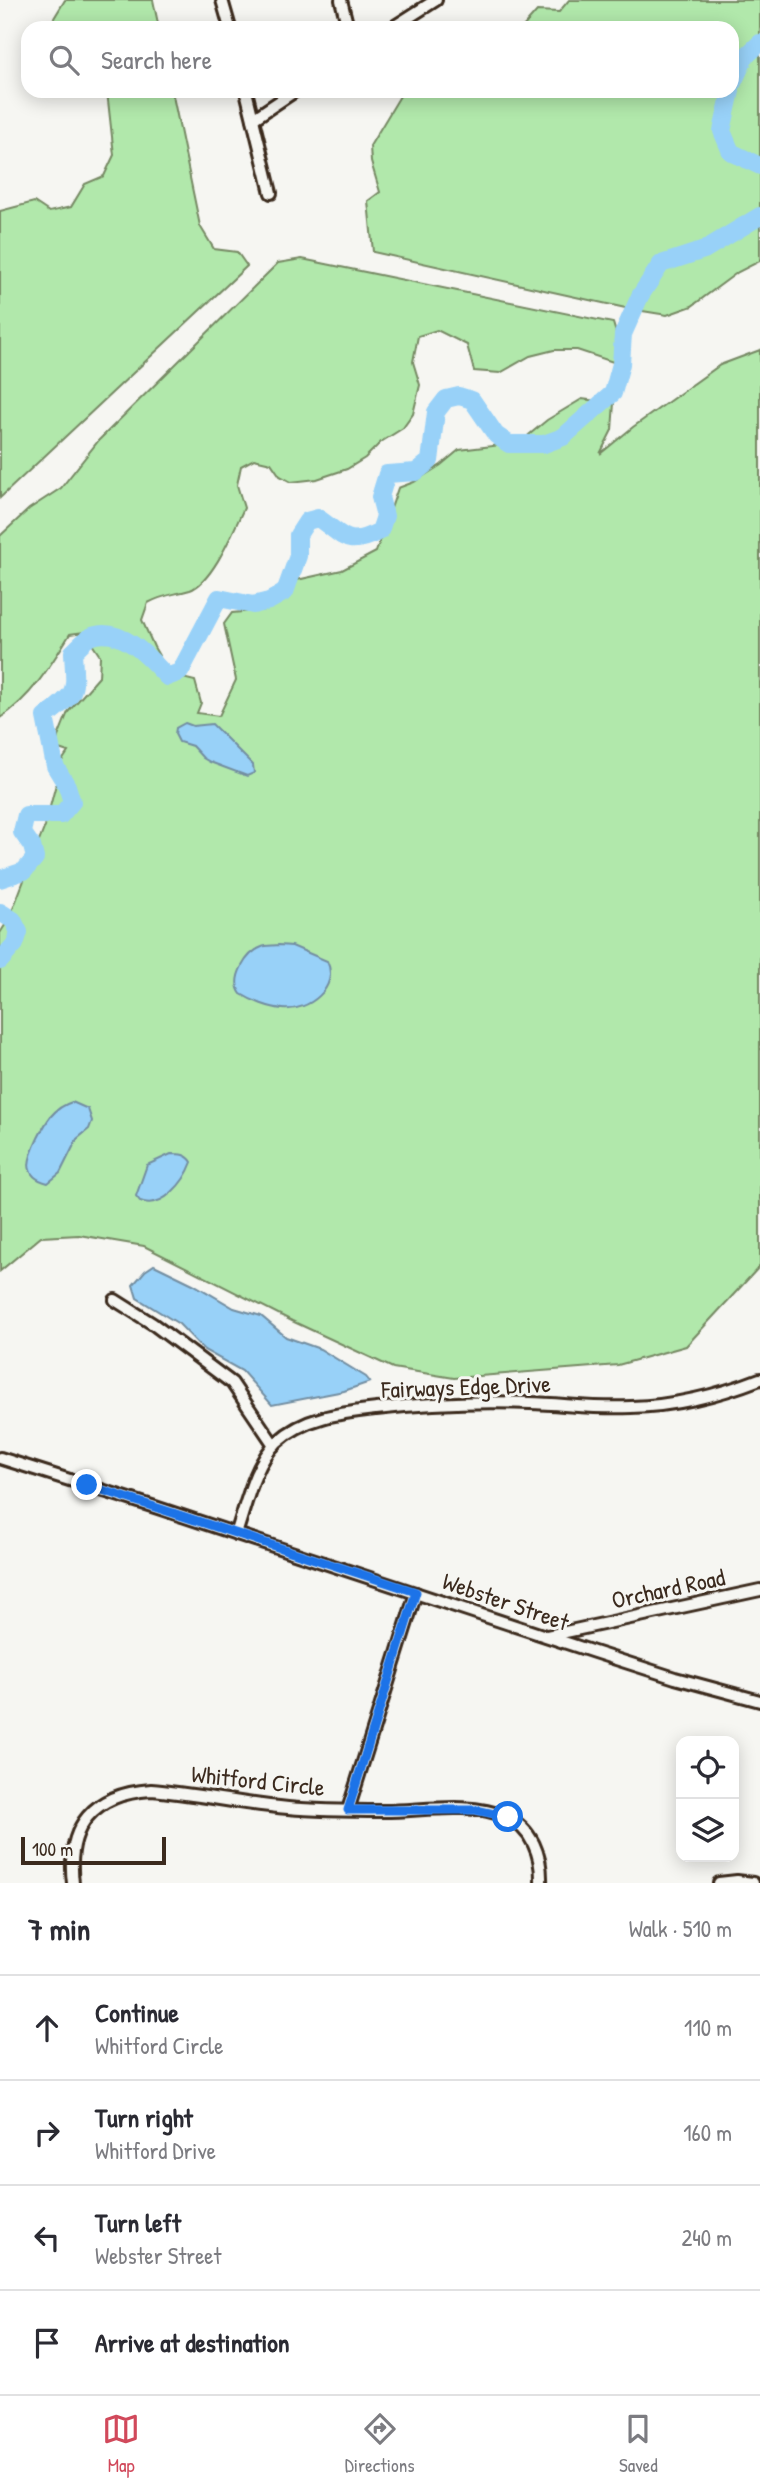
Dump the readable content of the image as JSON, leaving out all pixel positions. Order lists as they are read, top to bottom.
{
  "streets": {
    "street": [
      "Fairways Edge Drive",
      "Orchard Road",
      "Webster Street",
      "Whitford Circle"
    ]
  },
  "crossings": [
    ["Fairways Edge Drive", "Webster Street"],
    ["Orchard Road", "Webster Street"]
  ],
  "scale_bar": "100 m",
  "page": {
    "search": "Search here",
    "scale": "100 m",
    "heading": ["7 min", "Walk · 510 m"],
    "list": [
      ["Continue", "Whitford Circle", "110 m"],
      ["Turn right", "Whitford Drive", "160 m"],
      ["Turn left", "Webster Street", "240 m"],
      "Arrive at destination"
    ],
    "nav": ["Map", "Directions", "Saved"]
  }
}
